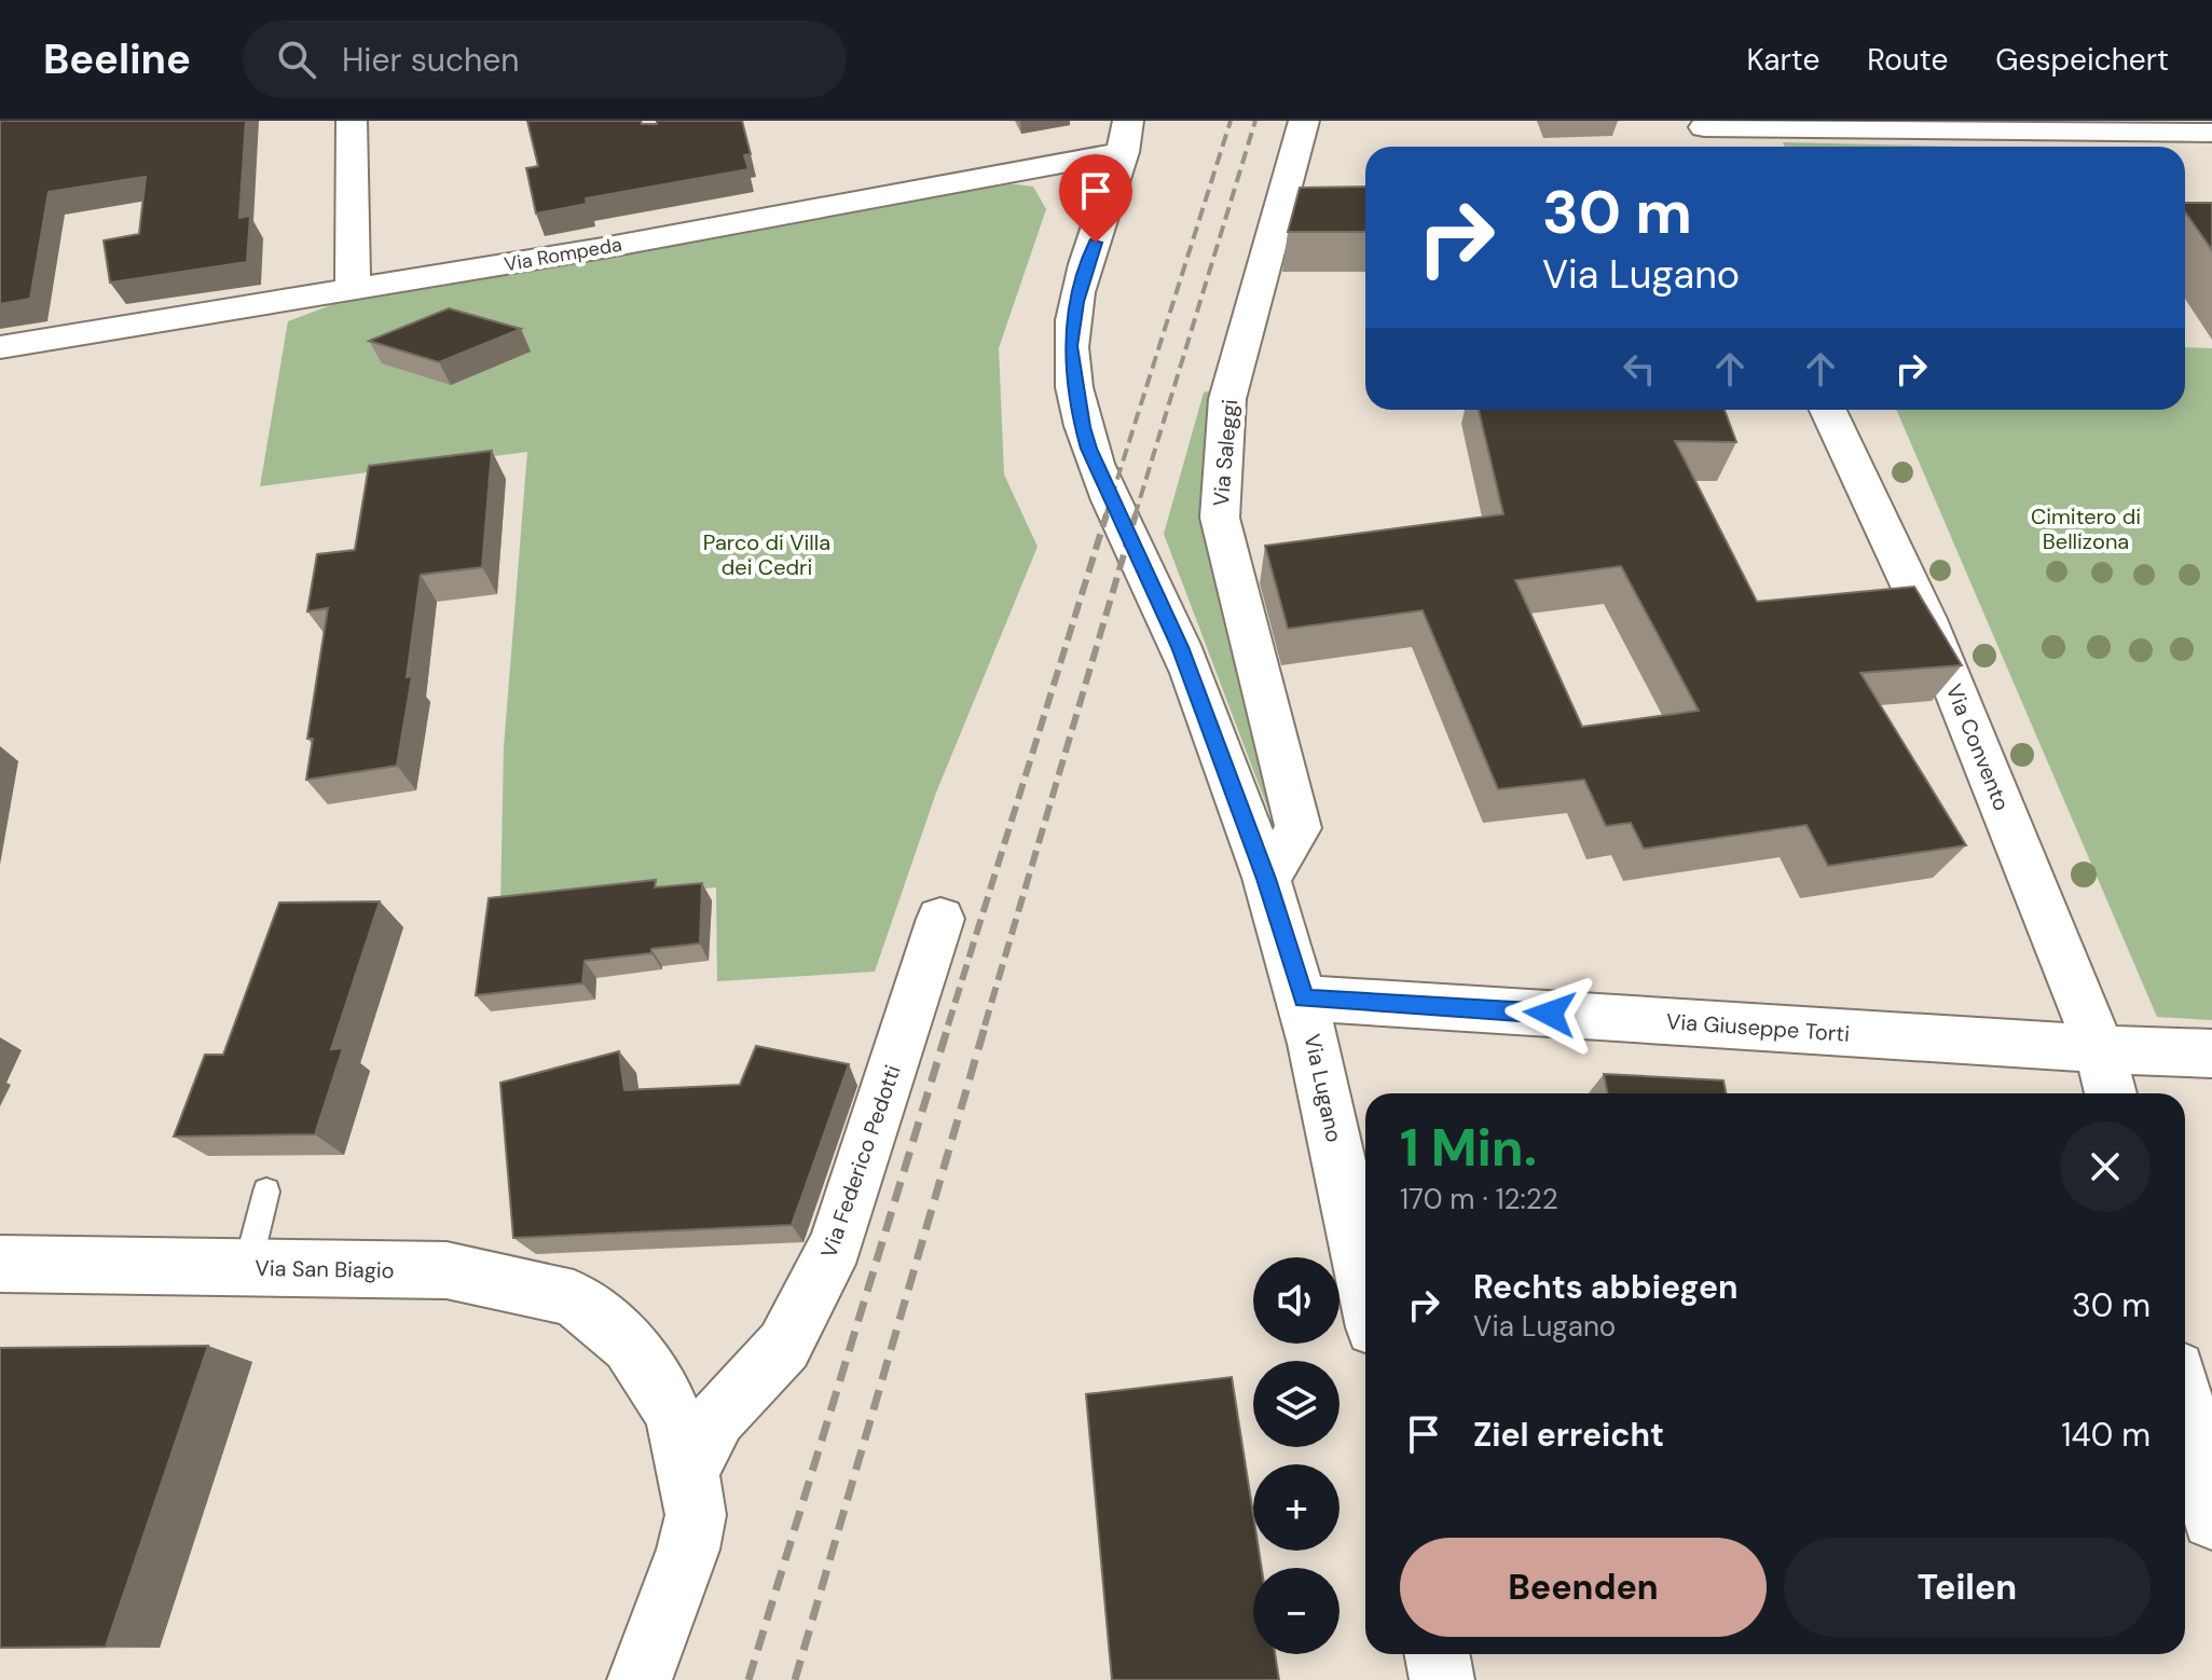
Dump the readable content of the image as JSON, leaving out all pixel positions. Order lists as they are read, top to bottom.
{
  "streets": {
    "street": [
      "Via Rompeda",
      "Via Saleggi",
      "Via Convento",
      "Via Giuseppe Torti",
      "Via Lugano",
      "Via Federico Pedotti",
      "Via San Biagio"
    ]
  },
  "crossings": [
    ["Via Rompeda", "Via Lugano"],
    ["Via Saleggi", "Via Lugano"],
    ["Via Convento", "Via Giuseppe Torti"],
    ["Via Giuseppe Torti", "Via Lugano"],
    ["Via Federico Pedotti", "Via San Biagio"]
  ],
  "parks": ["Cimitero di Bellizona", "Parco di Villa dei Cedri"],
  "page": {
    "header": "Beeline",
    "search": "Hier suchen",
    "nav": ["Karte", "Route", "Gespeichert"],
    "turn": ["30 m", "Via Lugano"],
    "heading": ["1 Min.", "170 m · 12:22"],
    "list": [
      {
        "name": "Rechts abbiegen",
        "note": "Via Lugano",
        "value": "30 m"
      },
      {
        "name": "Ziel erreicht",
        "value": "140 m"
      }
    ],
    "map_buttons": ["+", "−"],
    "buttons": ["Beenden", "Teilen"]
  }
}
